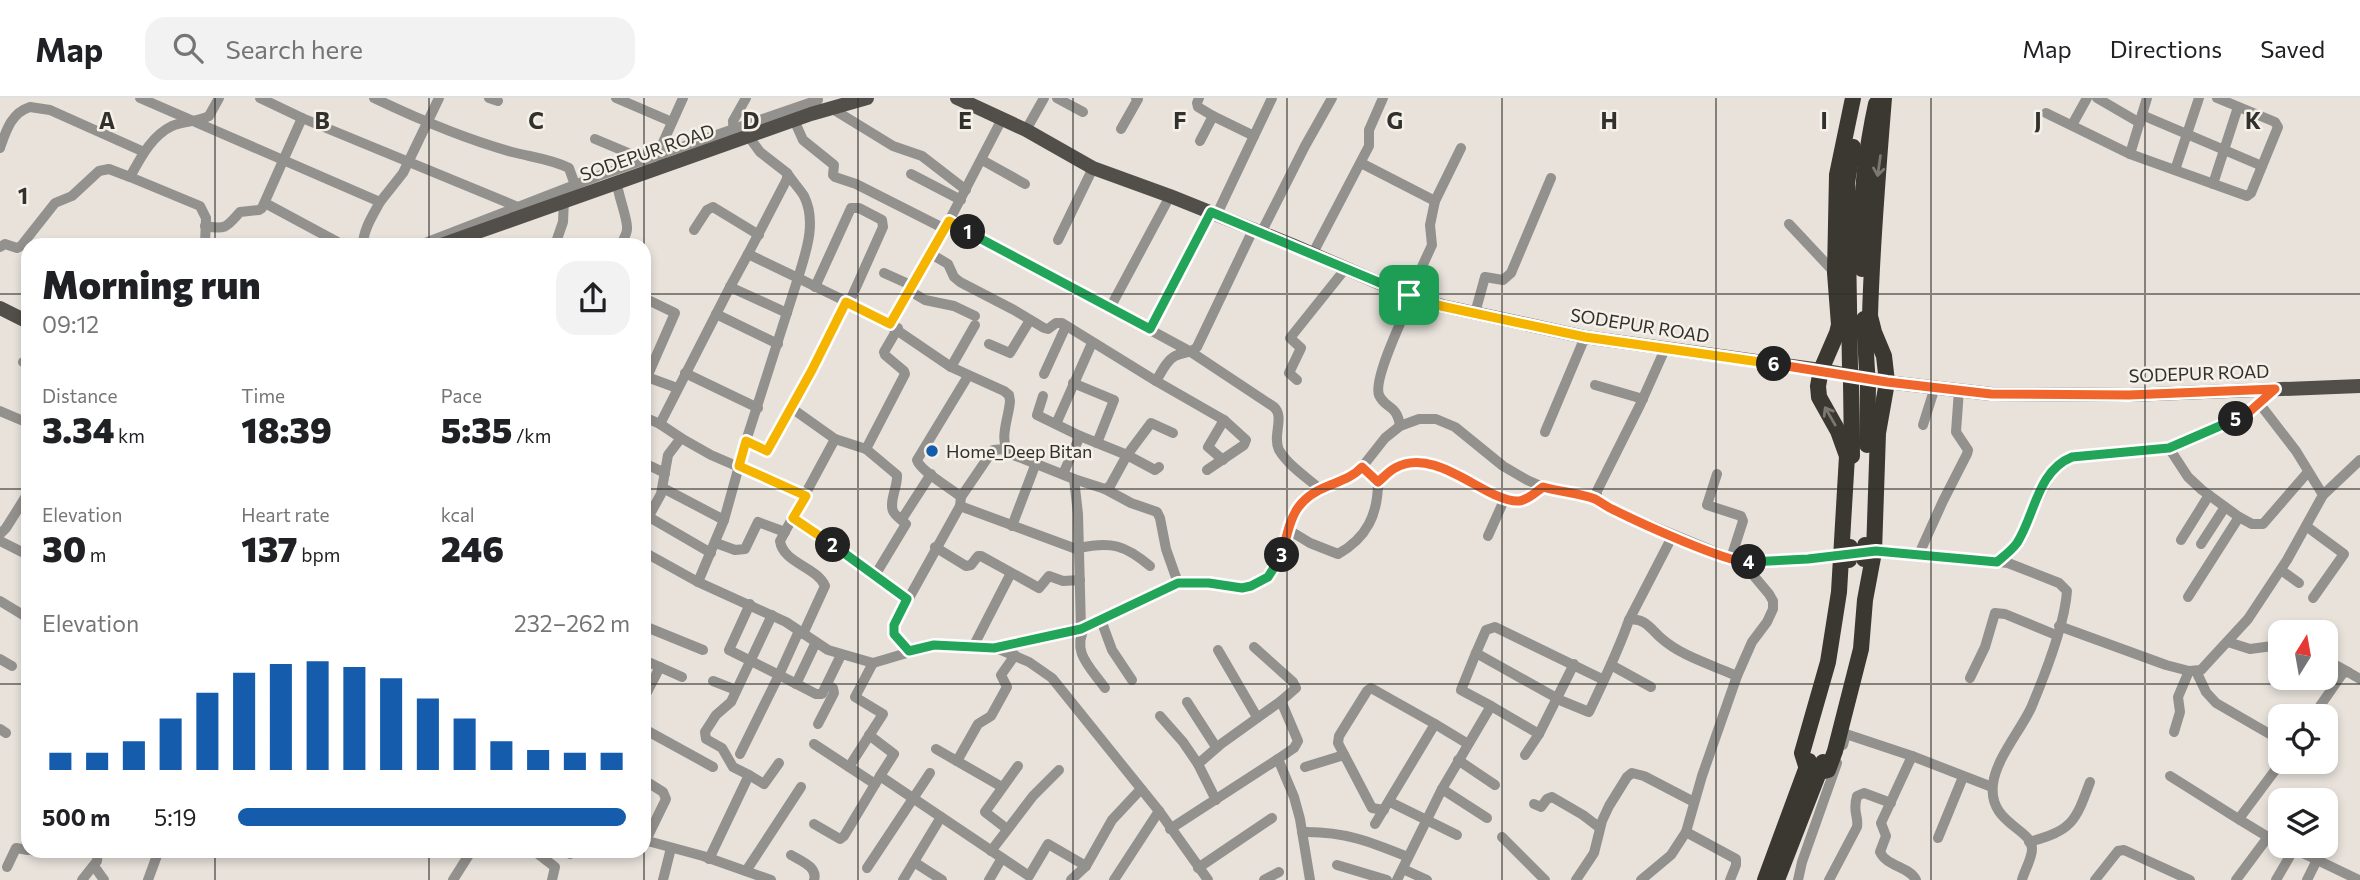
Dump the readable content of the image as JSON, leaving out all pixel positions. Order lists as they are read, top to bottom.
{
  "streets": {
    "main road": ["SODEPUR ROAD"]
  },
  "places": ["Home_Deep Bitan"],
  "north": "top",
  "page": {
    "header": "Map",
    "search": "Search here",
    "nav": ["Map", "Directions", "Saved"],
    "pins": [
      "1",
      "6",
      "5",
      "2",
      "3",
      "4"
    ],
    "heading": ["Morning run", "09:12"],
    "stats": [
      ["Distance", "3.34 km"],
      ["Time", "18:39"],
      ["Pace", "5:35 /km"],
      ["Elevation", "30 m"],
      ["Heart rate", "137 bpm"],
      ["kcal", "246"]
    ],
    "chart": ["Elevation", "232–262 m"],
    "list": [
      {
        "name": "500 m",
        "note": "5:19"
      }
    ]
  },
  "grid": {
    "columns": [
      "A",
      "B",
      "C",
      "D",
      "E",
      "F",
      "G",
      "H",
      "I",
      "J",
      "K"
    ],
    "rows": ["1"]
  }
}
